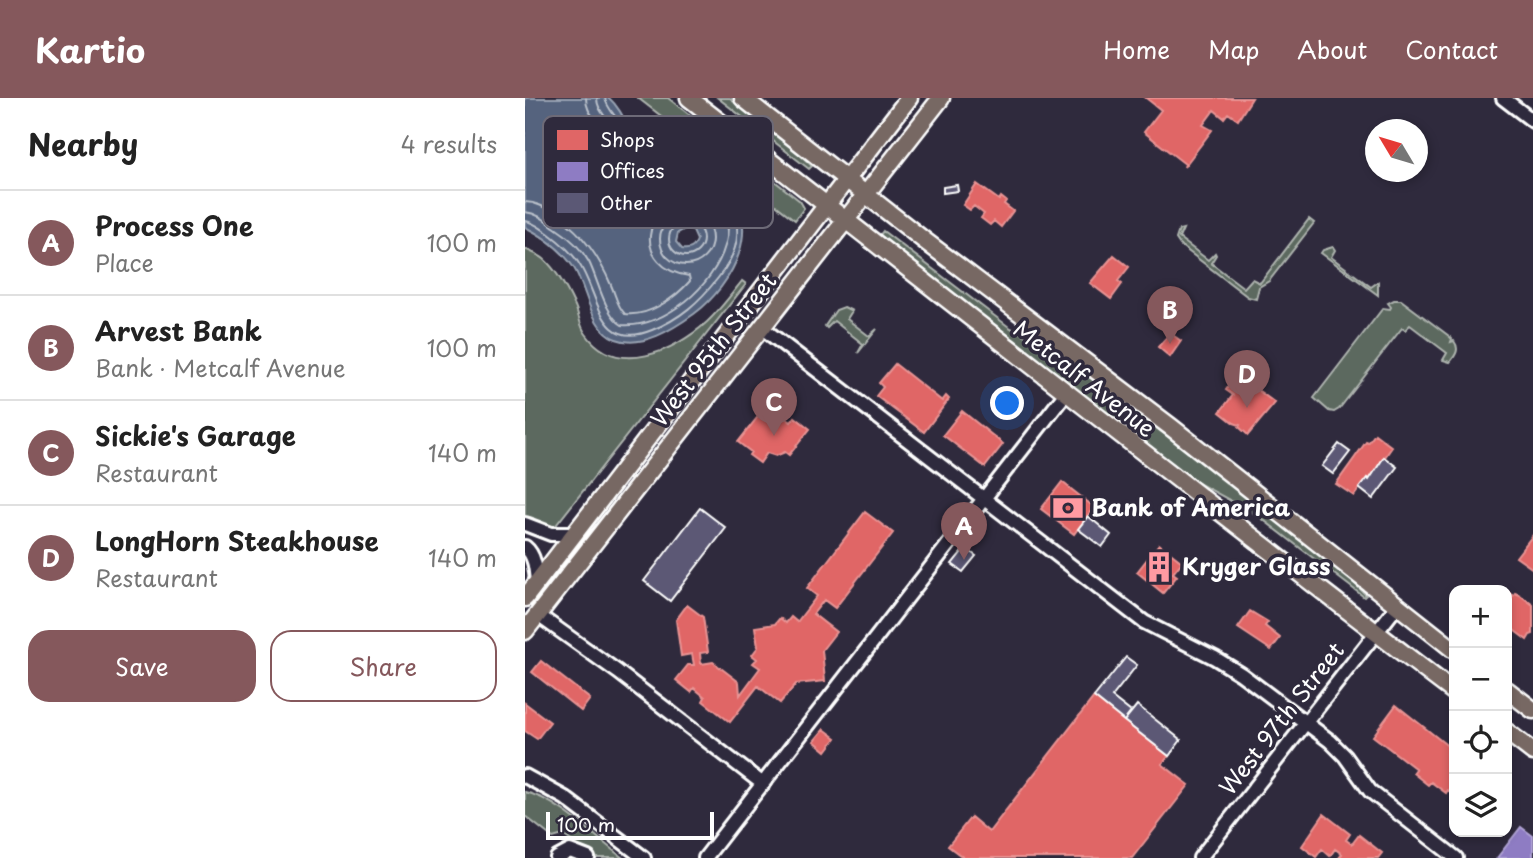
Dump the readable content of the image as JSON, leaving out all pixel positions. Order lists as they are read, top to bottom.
{
  "streets": {
    "main road": ["West 95th Street", "Metcalf Avenue"],
    "street": ["West 97th Street"]
  },
  "crossings": [
    ["West 95th Street", "Metcalf Avenue"],
    ["Metcalf Avenue", "West 97th Street"]
  ],
  "places": {
    "bank": ["Bank of America"],
    "building": ["Kryger Glass"]
  },
  "legend": ["Shops", "Offices", "Other"],
  "scale_bar": "100 m",
  "north": "top left",
  "page": {
    "header": "Kartio",
    "nav": [
      "Home",
      "Map",
      "About",
      "Contact"
    ],
    "heading": ["Nearby", "4 results"],
    "list": [
      {
        "mark": "A",
        "name": "Process One",
        "note": "Place",
        "value": "100 m"
      },
      {
        "mark": "B",
        "name": "Arvest Bank",
        "note": "Bank · Metcalf Avenue",
        "value": "100 m"
      },
      {
        "mark": "C",
        "name": "Sickie's Garage",
        "note": "Restaurant",
        "value": "140 m"
      },
      {
        "mark": "D",
        "name": "LongHorn Steakhouse",
        "note": "Restaurant",
        "value": "140 m"
      }
    ],
    "pins": [
      "B",
      "D",
      "C",
      "A"
    ],
    "map_buttons": ["+", "−"],
    "buttons": ["Save", "Share"],
    "scale": "100 m"
  }
}
